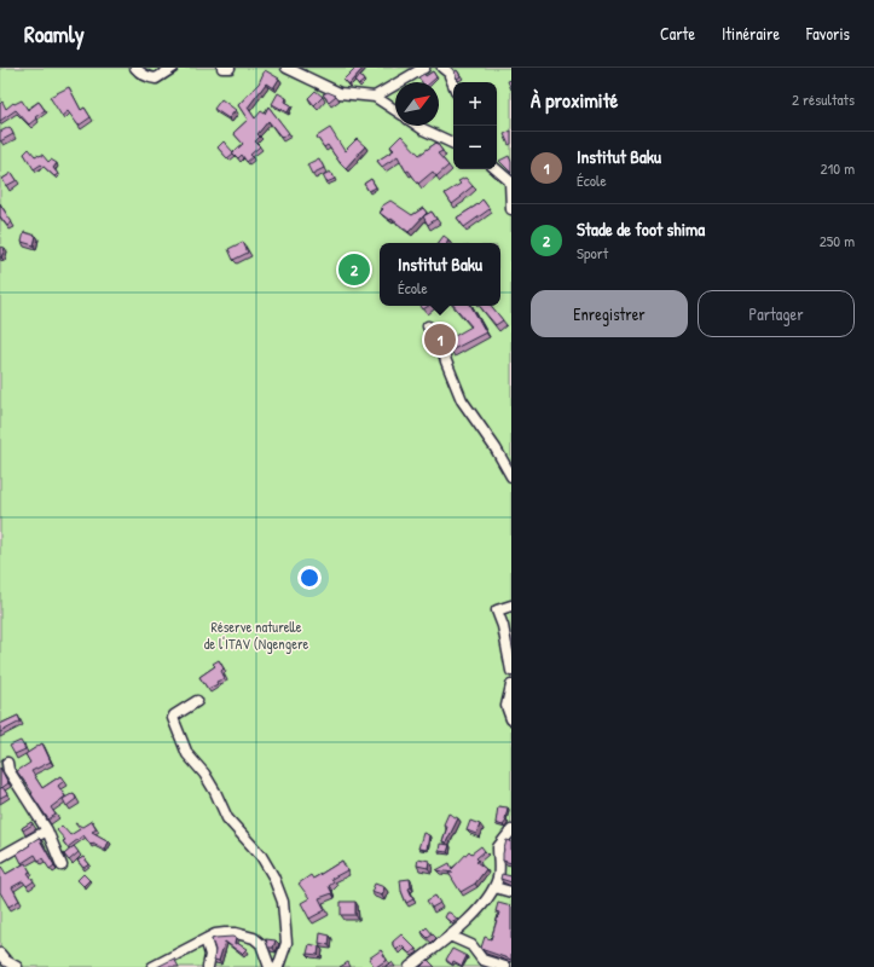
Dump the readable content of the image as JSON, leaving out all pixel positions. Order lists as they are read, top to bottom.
{
  "parks": ["Réserve naturelle de l'ITAV (Ngengere"],
  "north": "top right",
  "page": {
    "header": "Roamly",
    "nav": ["Carte", "Itinéraire", "Favoris"],
    "heading": ["À proximité", "2 résultats"],
    "map_buttons": ["+", "−"],
    "list": [
      {
        "mark": "1",
        "name": "Institut Baku",
        "note": "École",
        "value": "210 m"
      },
      {
        "mark": "2",
        "name": "Stade de foot shima",
        "note": "Sport",
        "value": "250 m"
      }
    ],
    "popup": ["Institut Baku", "École"],
    "pins": ["2", "1"],
    "buttons": ["Enregistrer", "Partager"]
  }
}
